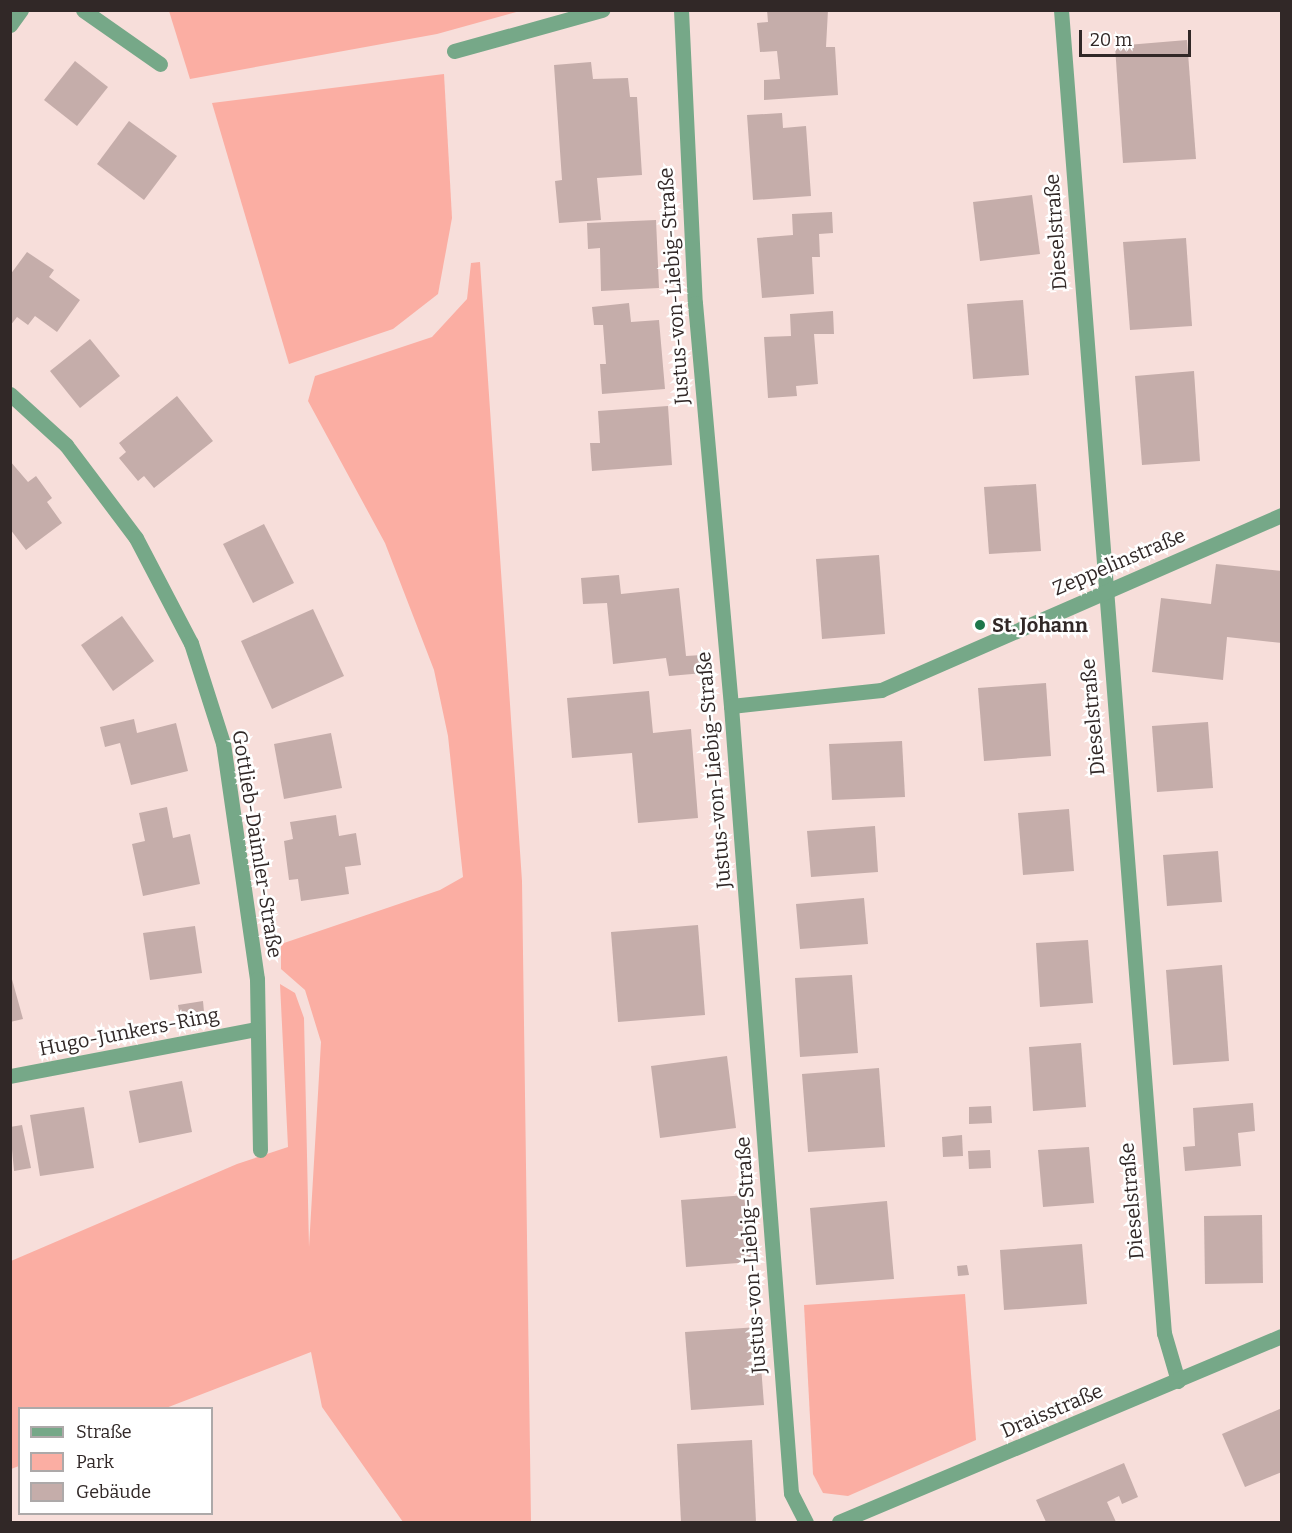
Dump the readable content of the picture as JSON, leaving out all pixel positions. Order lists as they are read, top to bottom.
{
  "streets": {
    "street": [
      "Dieselstraße",
      "Justus-von-Liebig-Straße",
      "Zeppelinstraße",
      "Gottlieb-Daimler-Straße",
      "Hugo-Junkers-Ring",
      "Draisstraße"
    ]
  },
  "crossings": [
    ["Dieselstraße", "Zeppelinstraße"],
    ["Dieselstraße", "Draisstraße"],
    ["Justus-von-Liebig-Straße", "Zeppelinstraße"],
    ["Gottlieb-Daimler-Straße", "Hugo-Junkers-Ring"]
  ],
  "places": ["St. Johann"],
  "legend": ["Straße", "Park", "Gebäude"],
  "scale_bar": "20 m"
}
